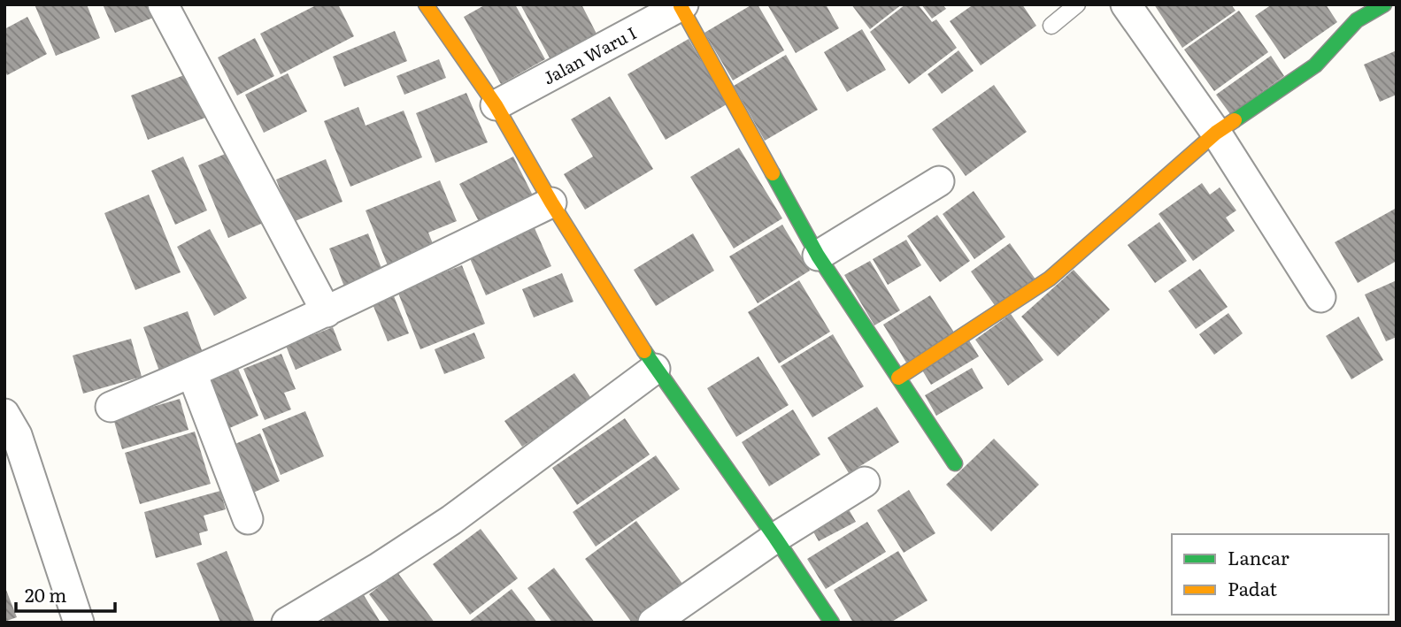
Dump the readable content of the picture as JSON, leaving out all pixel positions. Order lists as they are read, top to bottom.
{
  "streets": {
    "street": ["Jalan Waru I"]
  },
  "legend": ["Lancar", "Padat"],
  "scale_bar": "20 m"
}
